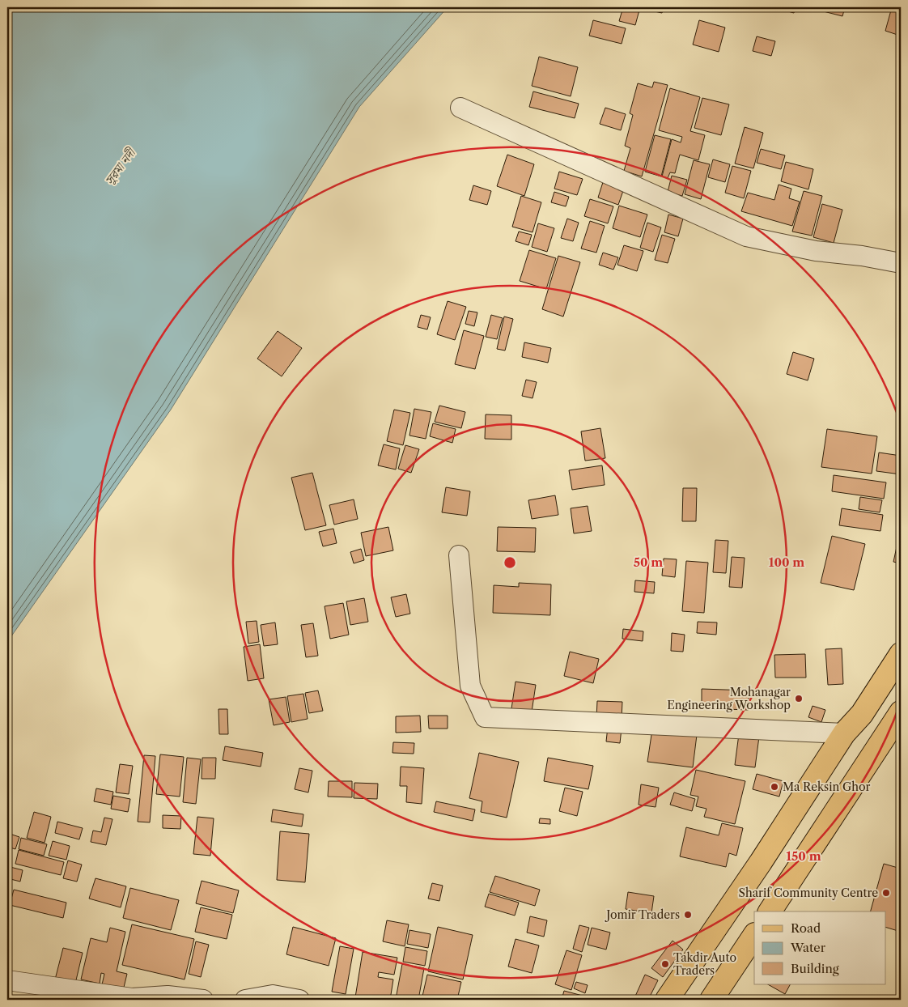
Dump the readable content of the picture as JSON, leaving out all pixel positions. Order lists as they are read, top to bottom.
{
  "water": ["সুরমা নদী"],
  "places": [
    "Mohanagar Engineering Workshop",
    "Ma Reksin Ghor",
    "Sharif Community Centre",
    "Jomir Traders",
    "Takdir Auto Traders"
  ],
  "legend": ["Road", "Water", "Building"],
  "rings": ["50 m", "100 m", "150 m"]
}
